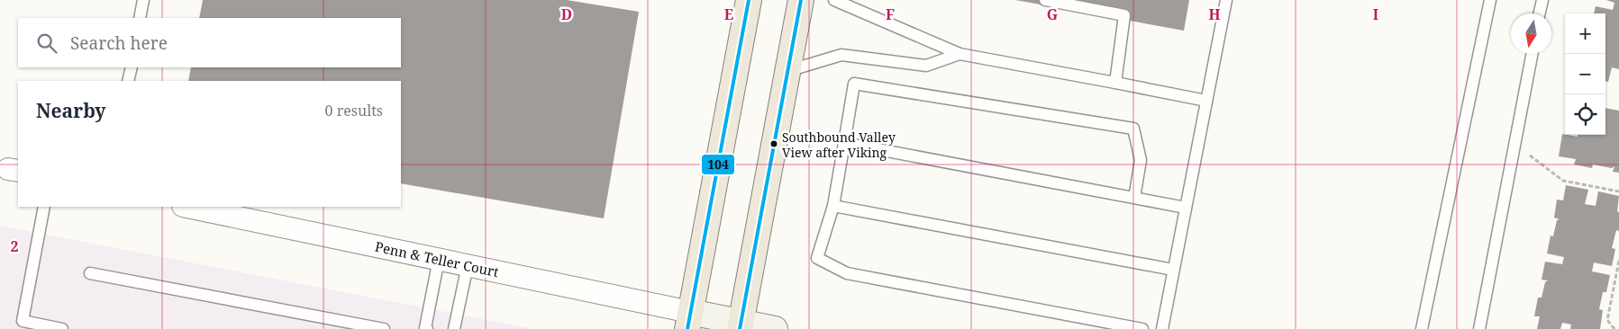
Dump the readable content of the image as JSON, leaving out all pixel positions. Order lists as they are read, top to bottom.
{
  "streets": {
    "street": ["Penn & Teller Court"]
  },
  "places": ["Southbound Valley View after Viking"],
  "lines": ["transit line 104"],
  "north": "bottom",
  "page": {
    "map_buttons": ["+", "−"],
    "search": "Search here",
    "heading": ["Nearby", "0 results"]
  },
  "grid": {
    "columns": [
      "D",
      "E",
      "F",
      "G",
      "H",
      "I"
    ],
    "rows": ["2"]
  }
}
